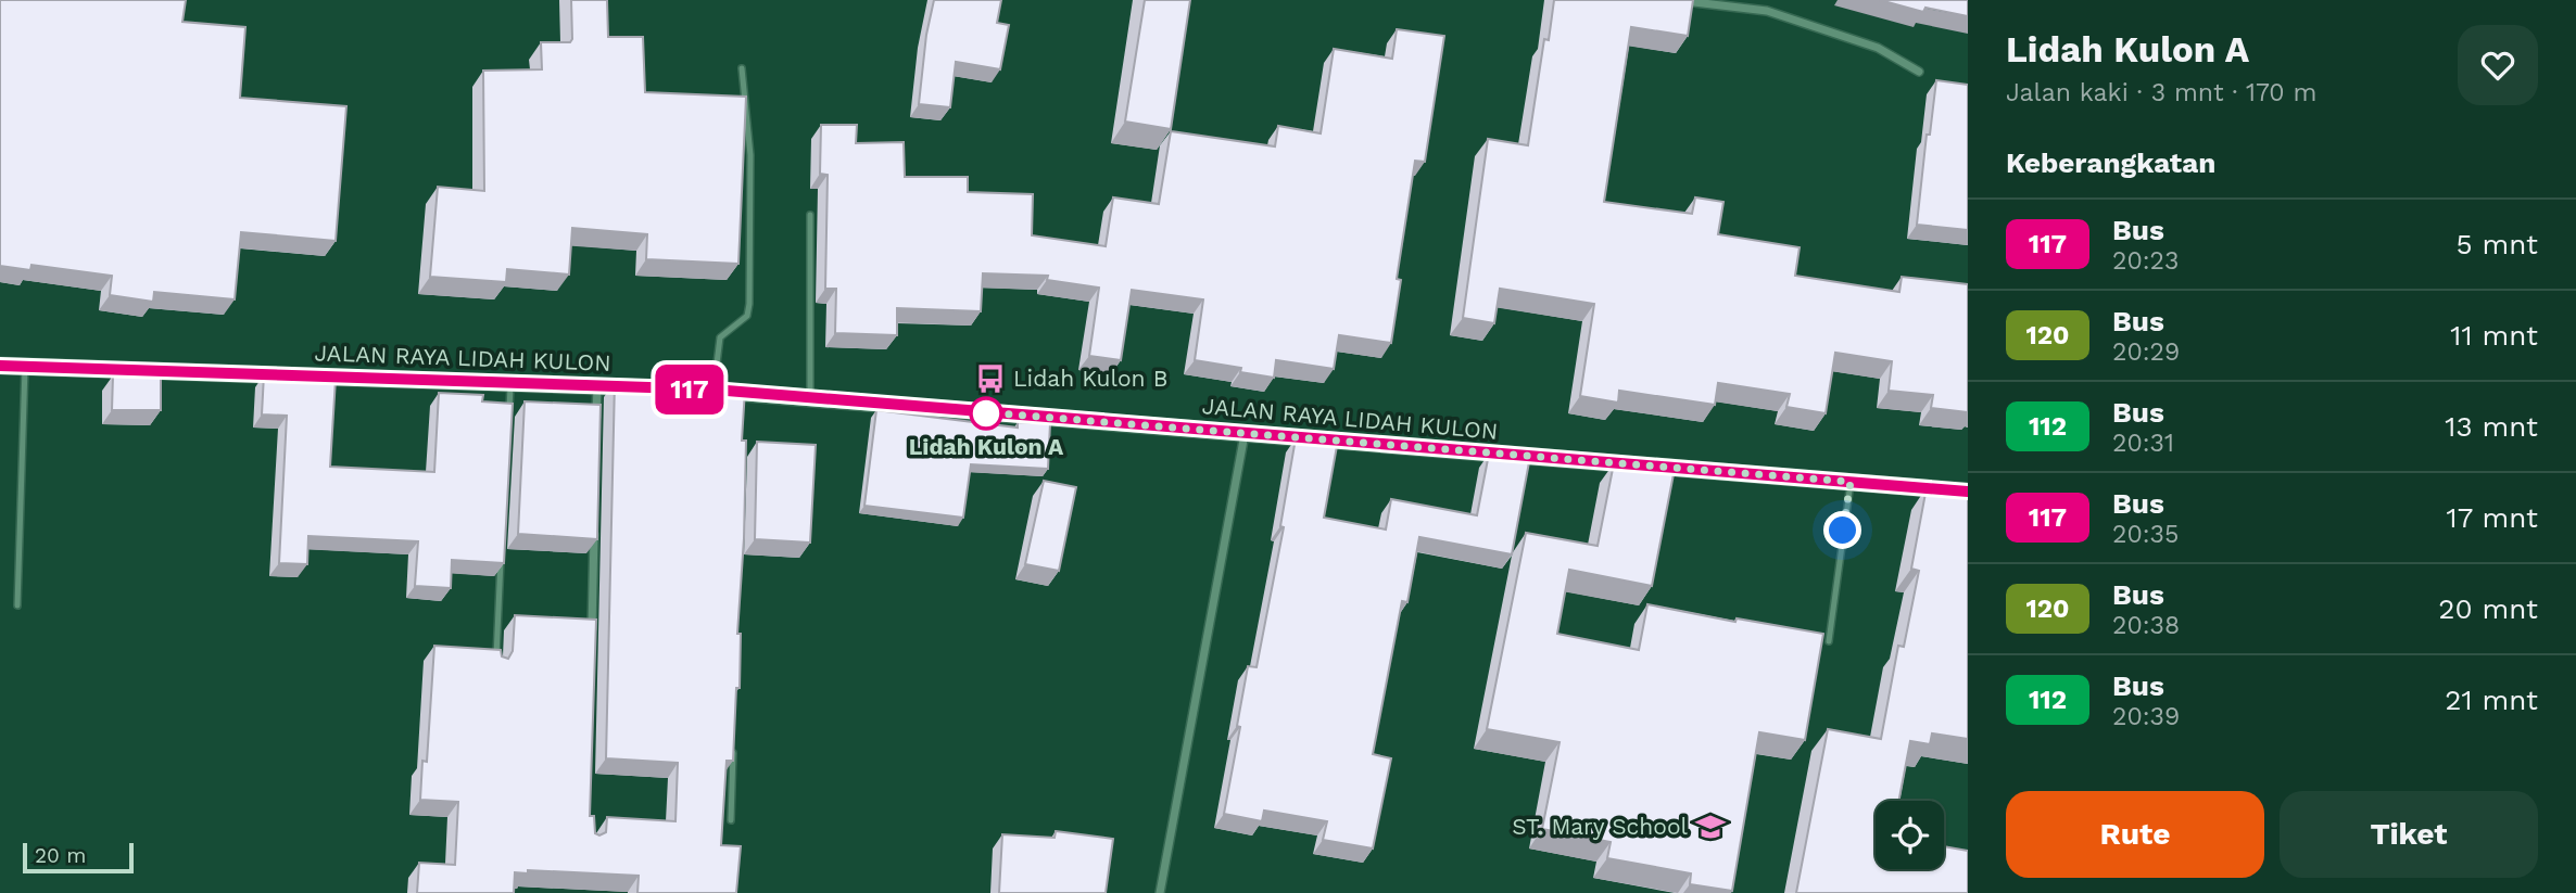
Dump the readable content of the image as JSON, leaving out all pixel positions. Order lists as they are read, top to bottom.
{
  "streets": {
    "main road": ["JALAN RAYA LIDAH KULON"]
  },
  "places": {
    "bus stop": ["Lidah Kulon B"],
    "other": ["Lidah Kulon A"],
    "school or university": ["ST. Mary School"]
  },
  "lines": ["bus line 117"],
  "scale_bar": "20 m",
  "page": {
    "on_map": "117",
    "heading": [
      ["Lidah Kulon A", "Jalan kaki · 3 mnt · 170 m"],
      "Keberangkatan"
    ],
    "list": [
      {
        "mark": "117",
        "name": "Bus",
        "note": "20:23",
        "value": "5 mnt"
      },
      {
        "mark": "120",
        "name": "Bus",
        "note": "20:29",
        "value": "11 mnt"
      },
      {
        "mark": "112",
        "name": "Bus",
        "note": "20:31",
        "value": "13 mnt"
      },
      {
        "mark": "117",
        "name": "Bus",
        "note": "20:35",
        "value": "17 mnt"
      },
      {
        "mark": "120",
        "name": "Bus",
        "note": "20:38",
        "value": "20 mnt"
      },
      {
        "mark": "112",
        "name": "Bus",
        "note": "20:39",
        "value": "21 mnt"
      }
    ],
    "buttons": ["Rute", "Tiket"],
    "scale": "20 m"
  }
}
